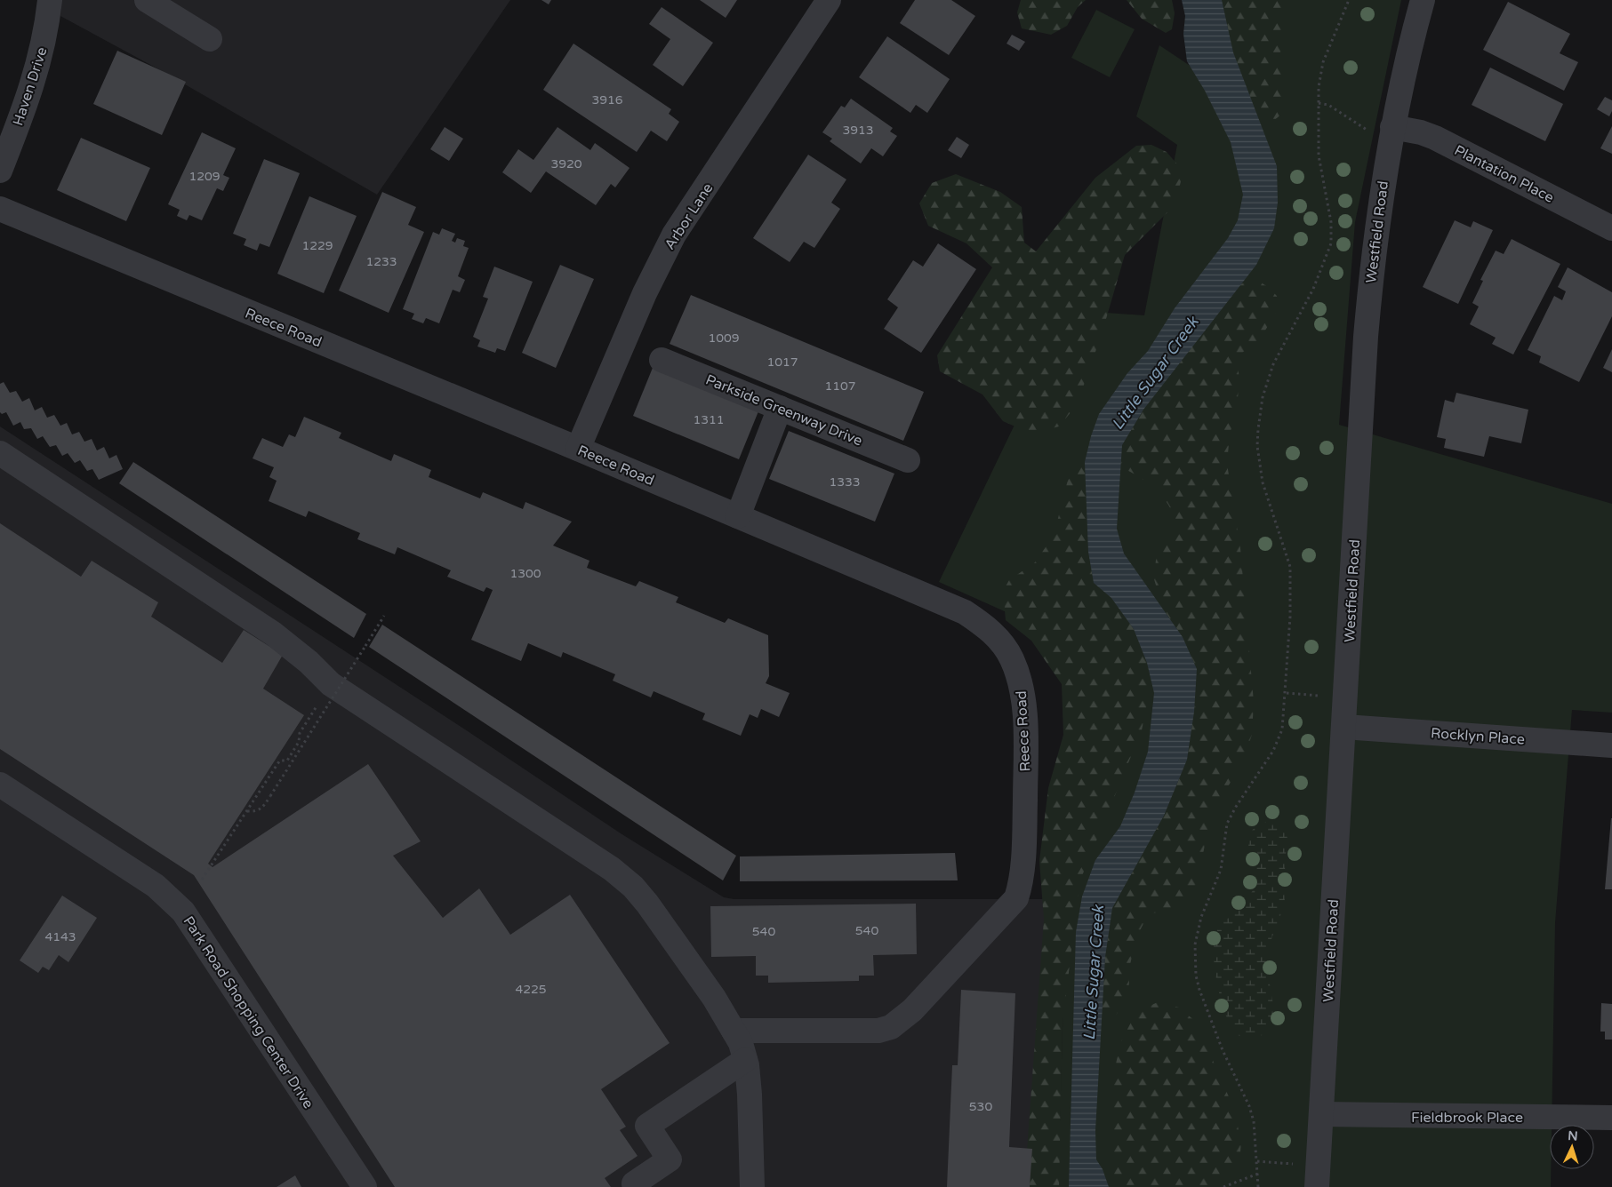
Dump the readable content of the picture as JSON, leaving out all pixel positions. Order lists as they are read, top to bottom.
{
  "streets": {
    "street": [
      "Haven Drive",
      "Plantation Place",
      "Arbor Lane",
      "Westfield Road",
      "Reece Road",
      "Parkside Greenway Drive",
      "Rocklyn Place",
      "Park Road Shopping Center Drive",
      "Fieldbrook Place"
    ]
  },
  "crossings": [
    ["Plantation Place", "Westfield Road"],
    ["Arbor Lane", "Reece Road"],
    ["Westfield Road", "Rocklyn Place"],
    ["Westfield Road", "Fieldbrook Place"]
  ],
  "water": ["Little Sugar Creek"],
  "house_numbers": [
    "3916",
    "3913",
    "3920",
    "1209",
    "1229",
    "1233",
    "1009",
    "1017",
    "1107",
    "1311",
    "1333",
    "1300",
    "540",
    "540",
    "4143",
    "4225",
    "530"
  ],
  "north": "top"
}
